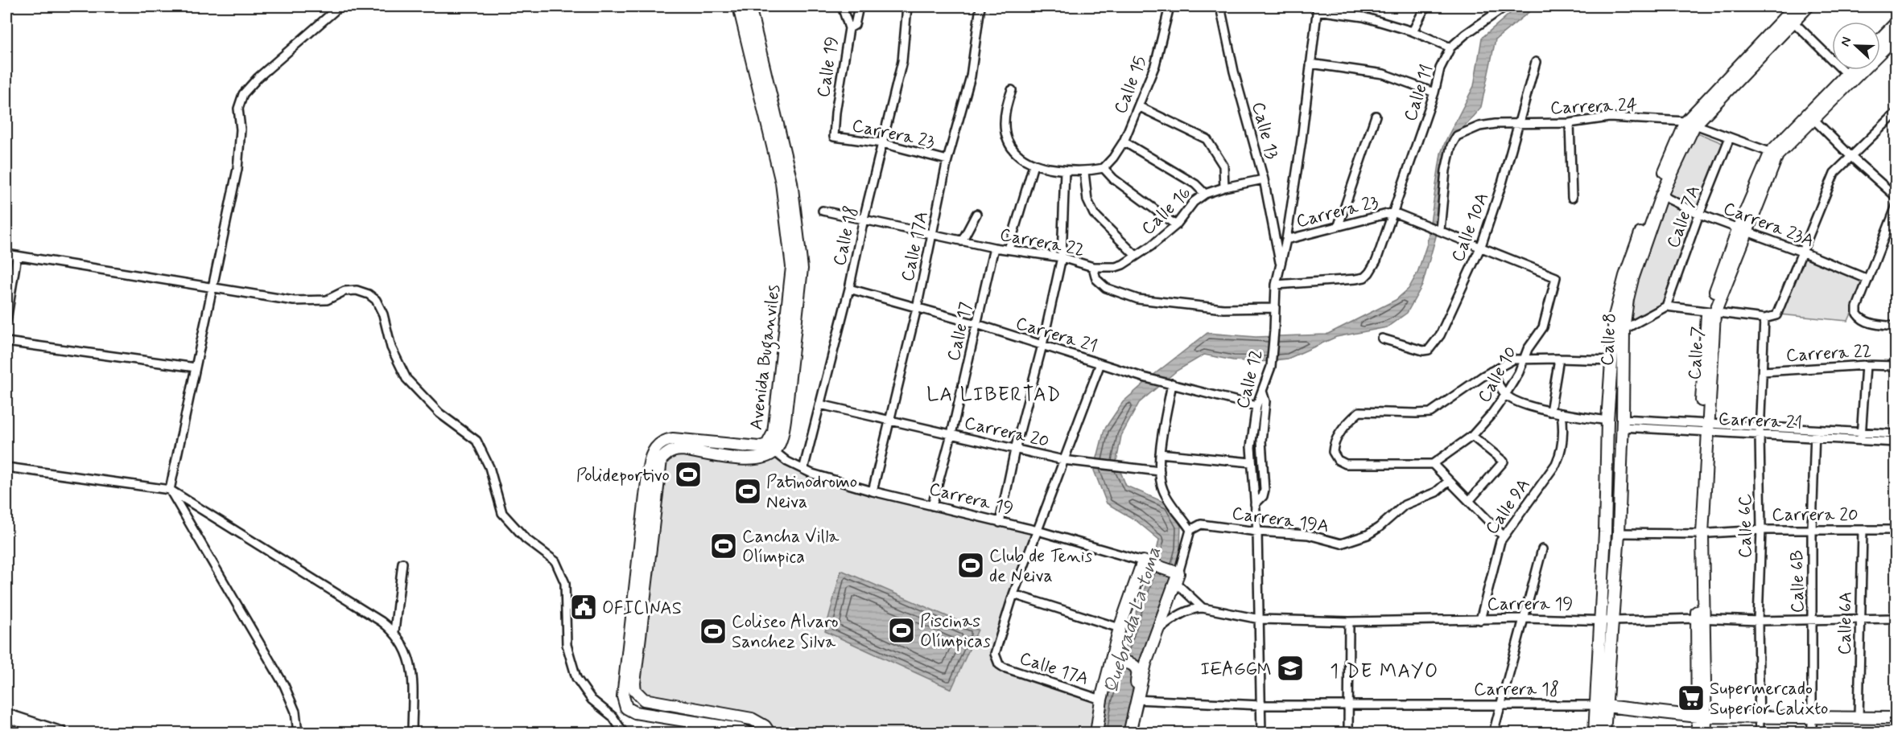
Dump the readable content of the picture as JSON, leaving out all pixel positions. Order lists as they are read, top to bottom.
{
  "streets": {
    "main road": [
      "Calle 8",
      "Calle 7",
      "Avenida Buganviles",
      "Carrera 19",
      "Carrera 18"
    ],
    "street": [
      "Calle 19",
      "Calle 15",
      "Calle 11",
      "Carrera 24",
      "Calle 13",
      "Carrera 23",
      "Calle 16",
      "Calle 7A",
      "Carrera 23A",
      "Calle 10A",
      "Calle 18",
      "Carrera 22",
      "Calle 17A",
      "Calle 17",
      "Carrera 21",
      "Calle 10",
      "Calle 12",
      "Carrera 20",
      "Calle 9A",
      "Carrera 19A",
      "Calle 6C",
      "Calle 6B",
      "Calle 6A"
    ]
  },
  "crossings": [
    ["Calle 19", "Carrera 23"],
    ["Calle 11", "Carrera 23"],
    ["Carrera 24", "Carrera 23"],
    ["Carrera 24", "Calle 7A"],
    ["Carrera 24", "Calle 10A"],
    ["Carrera 24", "Calle 8"],
    ["Carrera 24", "Calle 7"],
    ["Calle 13", "Calle 16"],
    ["Calle 13", "Calle 12"],
    ["Carrera 23", "Calle 10A"],
    ["Carrera 23", "Calle 18"],
    ["Carrera 23", "Calle 17A"],
    ["Carrera 23", "Calle 10"],
    ["Carrera 23", "Calle 12"],
    ["Calle 16", "Carrera 22"],
    ["Calle 7A", "Carrera 23A"],
    ["Carrera 23A", "Calle 8"],
    ["Carrera 23A", "Calle 7"],
    ["Calle 18", "Carrera 22"],
    ["Calle 18", "Carrera 21"],
    ["Calle 18", "Carrera 20"],
    ["Calle 18", "Carrera 19"],
    ["Carrera 22", "Calle 17A"],
    ["Carrera 22", "Calle 17"],
    ["Carrera 22", "Calle 12"],
    ["Carrera 22", "Calle 6C"],
    ["Calle 17A", "Carrera 21"],
    ["Calle 17A", "Carrera 20"],
    ["Calle 17A", "Carrera 19"],
    ["Calle 17", "Carrera 21"],
    ["Calle 17", "Carrera 20"],
    ["Calle 17", "Carrera 19"],
    ["Carrera 21", "Calle 8"],
    ["Carrera 21", "Calle 7"],
    ["Carrera 21", "Calle 12"],
    ["Carrera 21", "Calle 6C"],
    ["Carrera 21", "Calle 6B"],
    ["Calle 8", "Carrera 20"],
    ["Calle 8", "Carrera 19"],
    ["Calle 8", "Carrera 18"],
    ["Calle 7", "Carrera 20"],
    ["Calle 7", "Carrera 19"],
    ["Calle 7", "Carrera 18"],
    ["Avenida Buganviles", "Carrera 19"],
    ["Calle 12", "Carrera 19"],
    ["Calle 12", "Carrera 19A"],
    ["Calle 12", "Carrera 18"],
    ["Carrera 20", "Calle 6C"],
    ["Carrera 20", "Calle 6B"],
    ["Carrera 20", "Calle 6A"],
    ["Carrera 19", "Calle 9A"],
    ["Carrera 19", "Calle 6C"],
    ["Carrera 19", "Calle 6B"],
    ["Carrera 19", "Calle 6A"],
    ["Calle 6C", "Carrera 18"],
    ["Calle 6B", "Carrera 18"],
    ["Calle 6A", "Carrera 18"]
  ],
  "districts": ["LA LIBERTAD", "1 DE MAYO"],
  "water": ["Quebrada La toma"],
  "places": {
    "sports": [
      "Polideportivo",
      "Patinodromo Neiva",
      "Cancha Villa Olímpica",
      "Club de Tenis de Neiva",
      "Piscinas Olímpicas",
      "Coliseo Alvaro Sanchez Silva"
    ],
    "public building": ["OFICINAS"],
    "school or university": ["IEAGGM"],
    "supermarket": ["Supermercado Superior Calixto"]
  },
  "north": "left"
}
